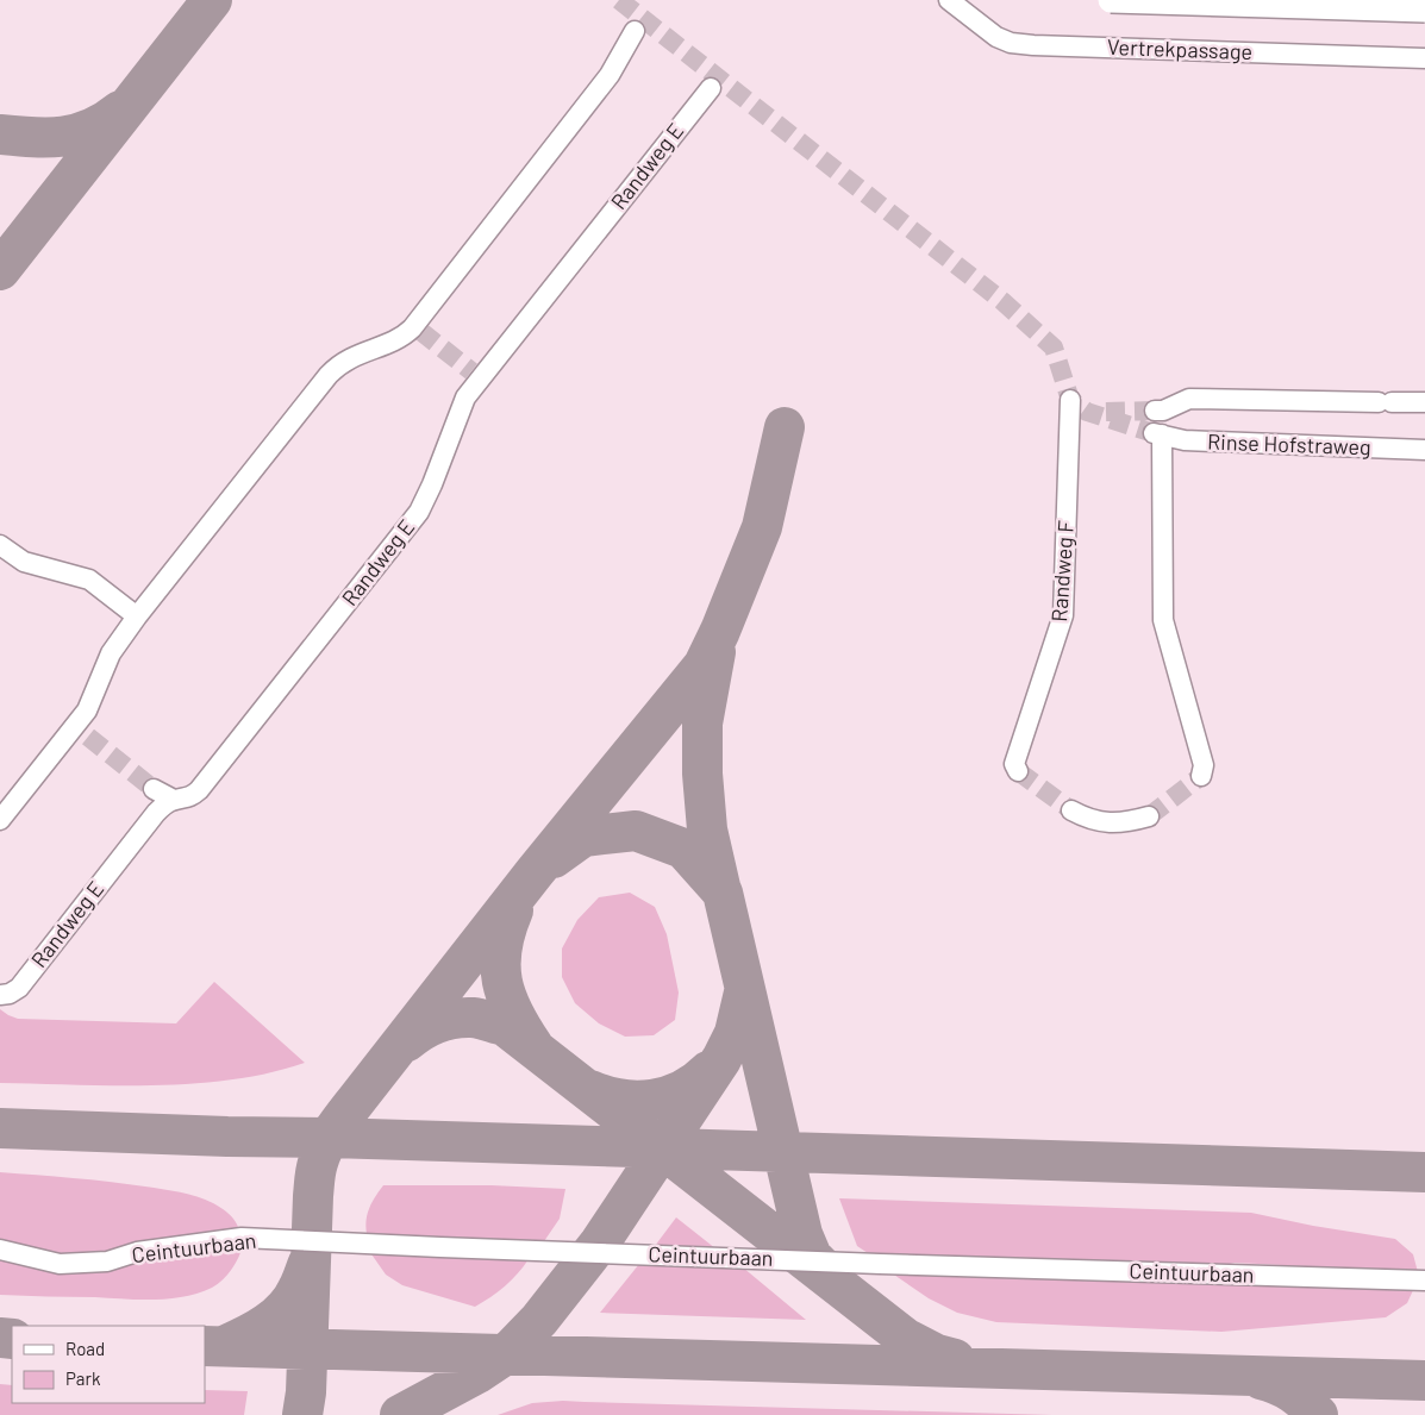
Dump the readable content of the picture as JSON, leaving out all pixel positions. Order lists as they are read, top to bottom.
{
  "streets": {
    "street": [
      "Vertrekpassage",
      "Randweg E",
      "Rinse Hofstraweg",
      "Randweg F",
      "Ceintuurbaan"
    ]
  },
  "legend": ["Road", "Park"]
}
